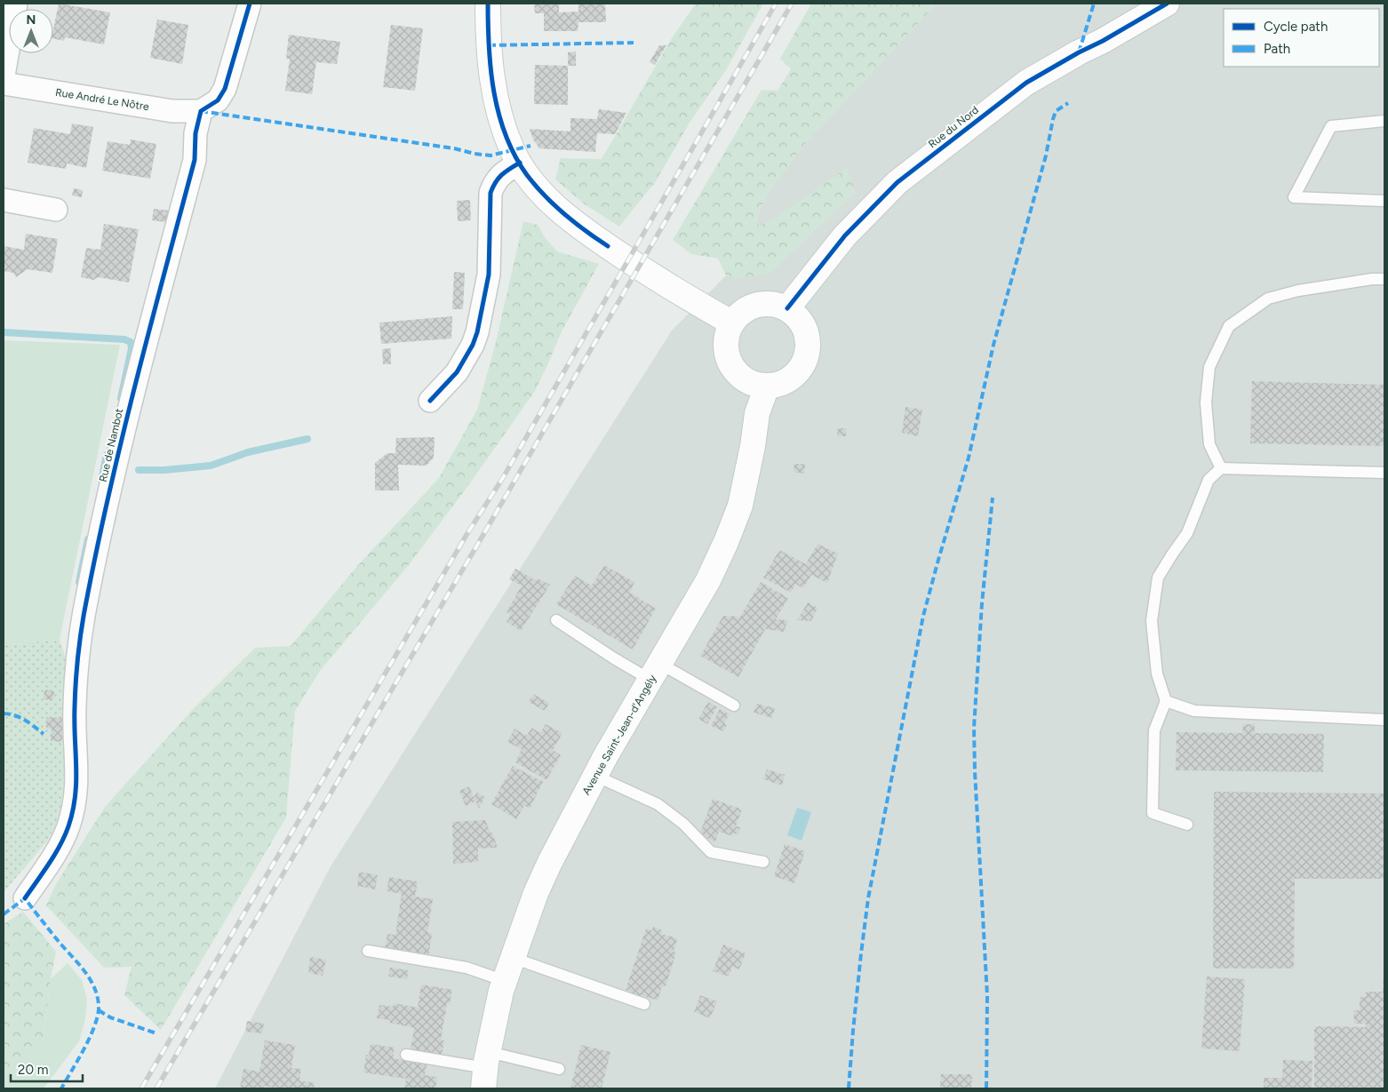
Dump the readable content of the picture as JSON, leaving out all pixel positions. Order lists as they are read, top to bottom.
{
  "streets": {
    "main road": ["Rue du Nord", "Avenue Saint-Jean-d'Angély"],
    "street": ["Rue André Le Nôtre", "Rue de Nambot"]
  },
  "crossings": [
    ["Rue André Le Nôtre", "Rue de Nambot"],
    ["Rue du Nord", "Avenue Saint-Jean-d'Angély"]
  ],
  "legend": ["Cycle path", "Path"],
  "scale_bar": "20 m",
  "north": "top"
}
